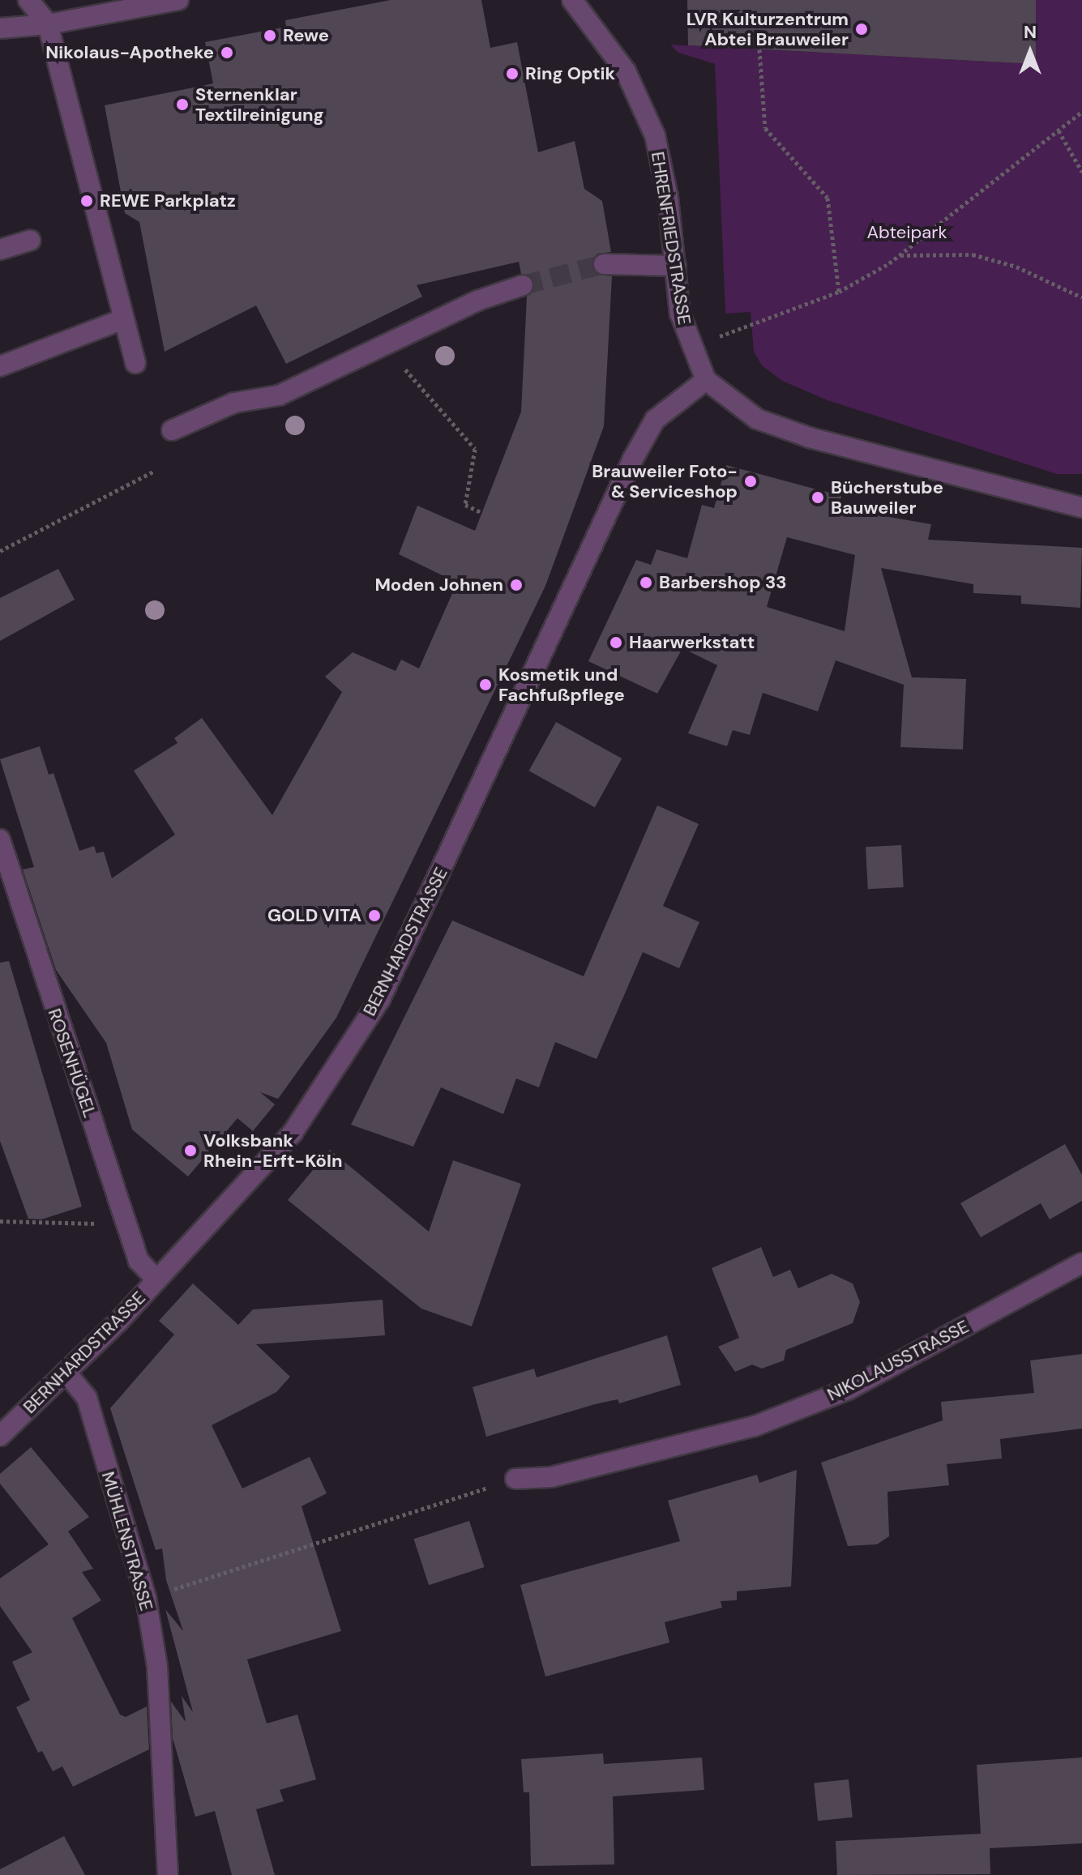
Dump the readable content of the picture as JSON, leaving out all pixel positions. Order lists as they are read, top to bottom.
{
  "streets": {
    "street": [
      "EHRENFRIEDSTRASSE",
      "BERNHARDSTRASSE",
      "ROSENHÜGEL",
      "NIKOLAUSSTRASSE",
      "MÜHLENSTRASSE"
    ]
  },
  "crossings": [
    ["EHRENFRIEDSTRASSE", "BERNHARDSTRASSE"],
    ["BERNHARDSTRASSE", "ROSENHÜGEL"],
    ["BERNHARDSTRASSE", "MÜHLENSTRASSE"]
  ],
  "parks": ["Abteipark"],
  "places": [
    "LVR Kulturzentrum Abtei Brauweiler",
    "Rewe",
    "Nikolaus-Apotheke",
    "Ring Optik",
    "Sternenklar Textilreinigung",
    "REWE Parkplatz",
    "Brauweiler Foto- & Serviceshop",
    "Bücherstube Bauweiler",
    "Barbershop 33",
    "Moden Johnen",
    "Haarwerkstatt",
    "Kosmetik und Fachfußpflege",
    "GOLD VITA",
    "Volksbank Rhein-Erft-Köln"
  ],
  "north": "top"
}
